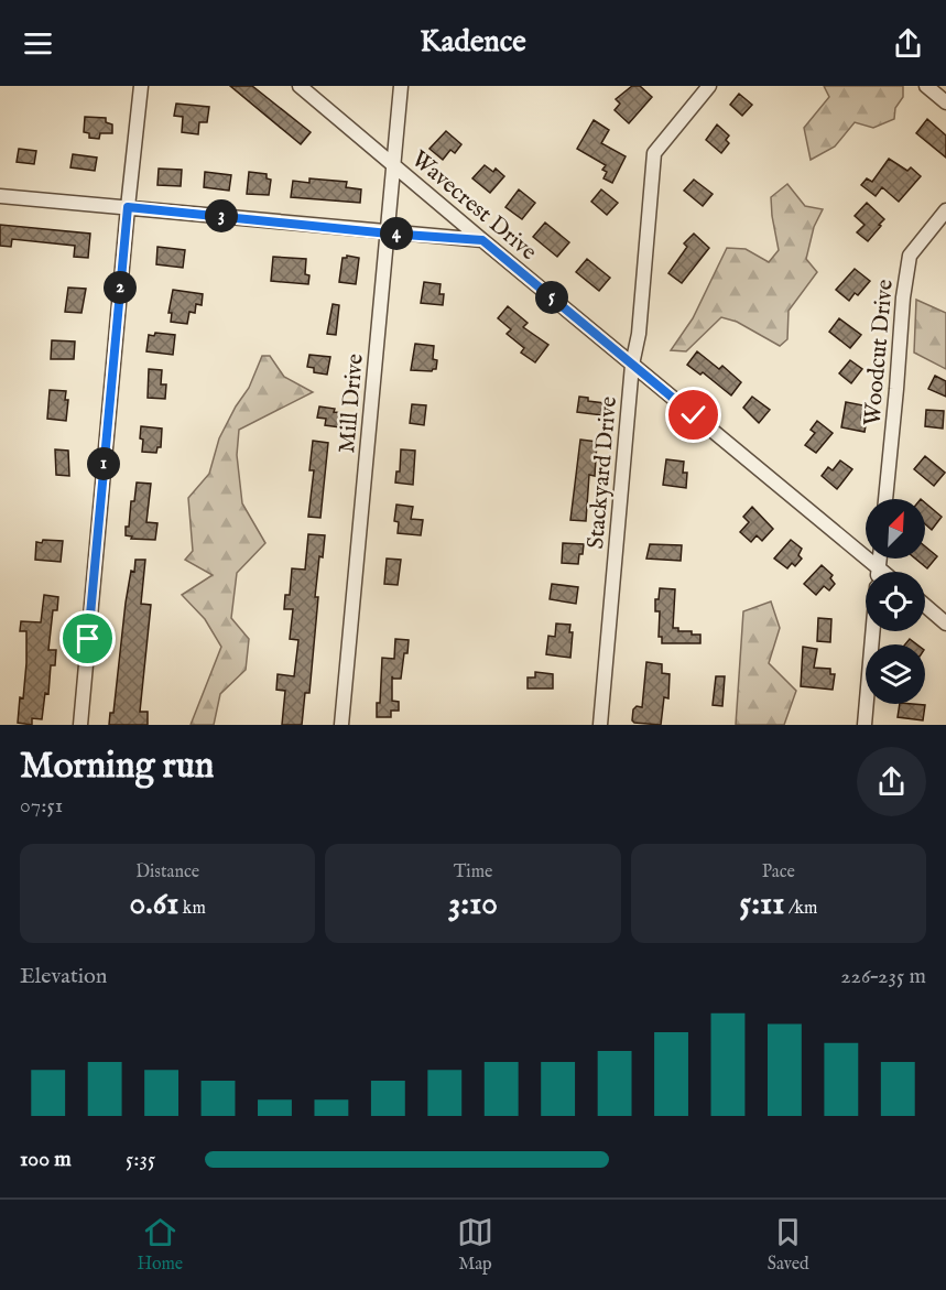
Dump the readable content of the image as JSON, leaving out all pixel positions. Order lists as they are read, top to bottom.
{
  "streets": {
    "street": [
      "Wavecrest Drive",
      "Woodcut Drive",
      "Mill Drive",
      "Stackyard Drive"
    ]
  },
  "crossings": [
    ["Wavecrest Drive", "Mill Drive"],
    ["Wavecrest Drive", "Stackyard Drive"]
  ],
  "north": "top right",
  "page": {
    "header": "Kadence",
    "pins": [
      "3",
      "4",
      "2",
      "5",
      "1"
    ],
    "heading": ["Morning run", "07:51"],
    "stats": [
      ["Distance", "0.61 km"],
      ["Time", "3:10"],
      ["Pace", "5:11 /km"]
    ],
    "chart": ["Elevation", "226–235 m"],
    "list": [
      {
        "name": "100 m",
        "note": "5:35"
      }
    ],
    "tabs": ["Home", "Map", "Saved"]
  }
}
